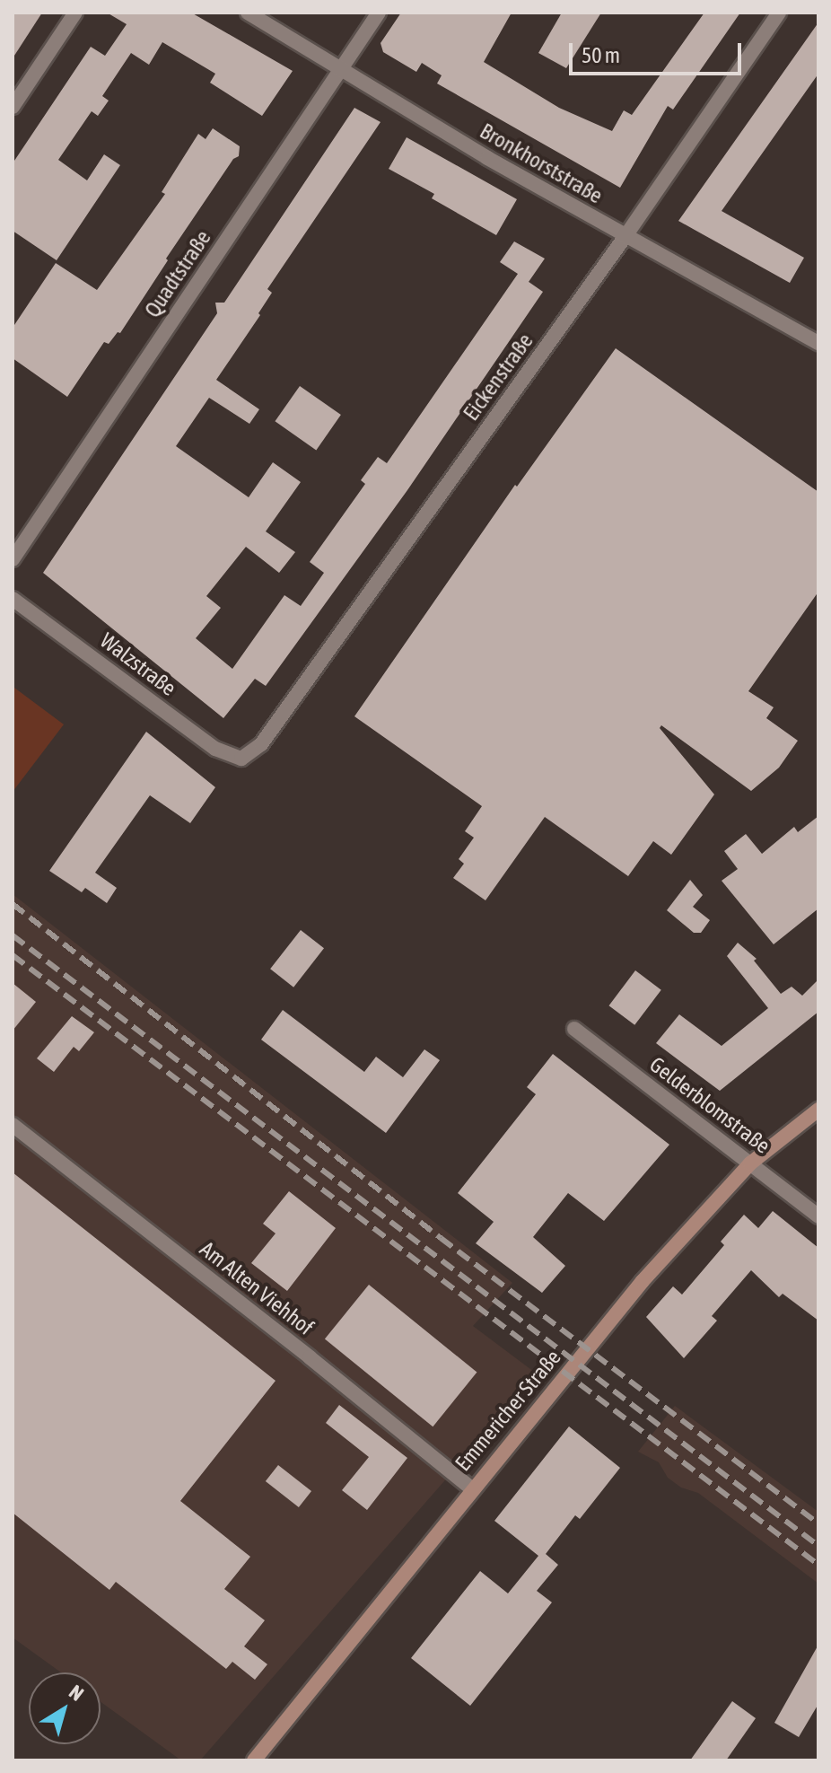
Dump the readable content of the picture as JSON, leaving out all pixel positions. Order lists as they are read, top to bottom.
{
  "streets": {
    "main road": ["Emmericher Straße"],
    "street": [
      "Bronkhorststraße",
      "Quadtstraße",
      "Eickenstraße",
      "Walzstraße",
      "Gelderblomstraße",
      "Am Alten Viehhof"
    ]
  },
  "crossings": [
    ["Bronkhorststraße", "Quadtstraße"],
    ["Bronkhorststraße", "Eickenstraße"],
    ["Eickenstraße", "Walzstraße"],
    ["Gelderblomstraße", "Emmericher Straße"],
    ["Am Alten Viehhof", "Emmericher Straße"]
  ],
  "scale_bar": "50 m",
  "north": "top right"
}
